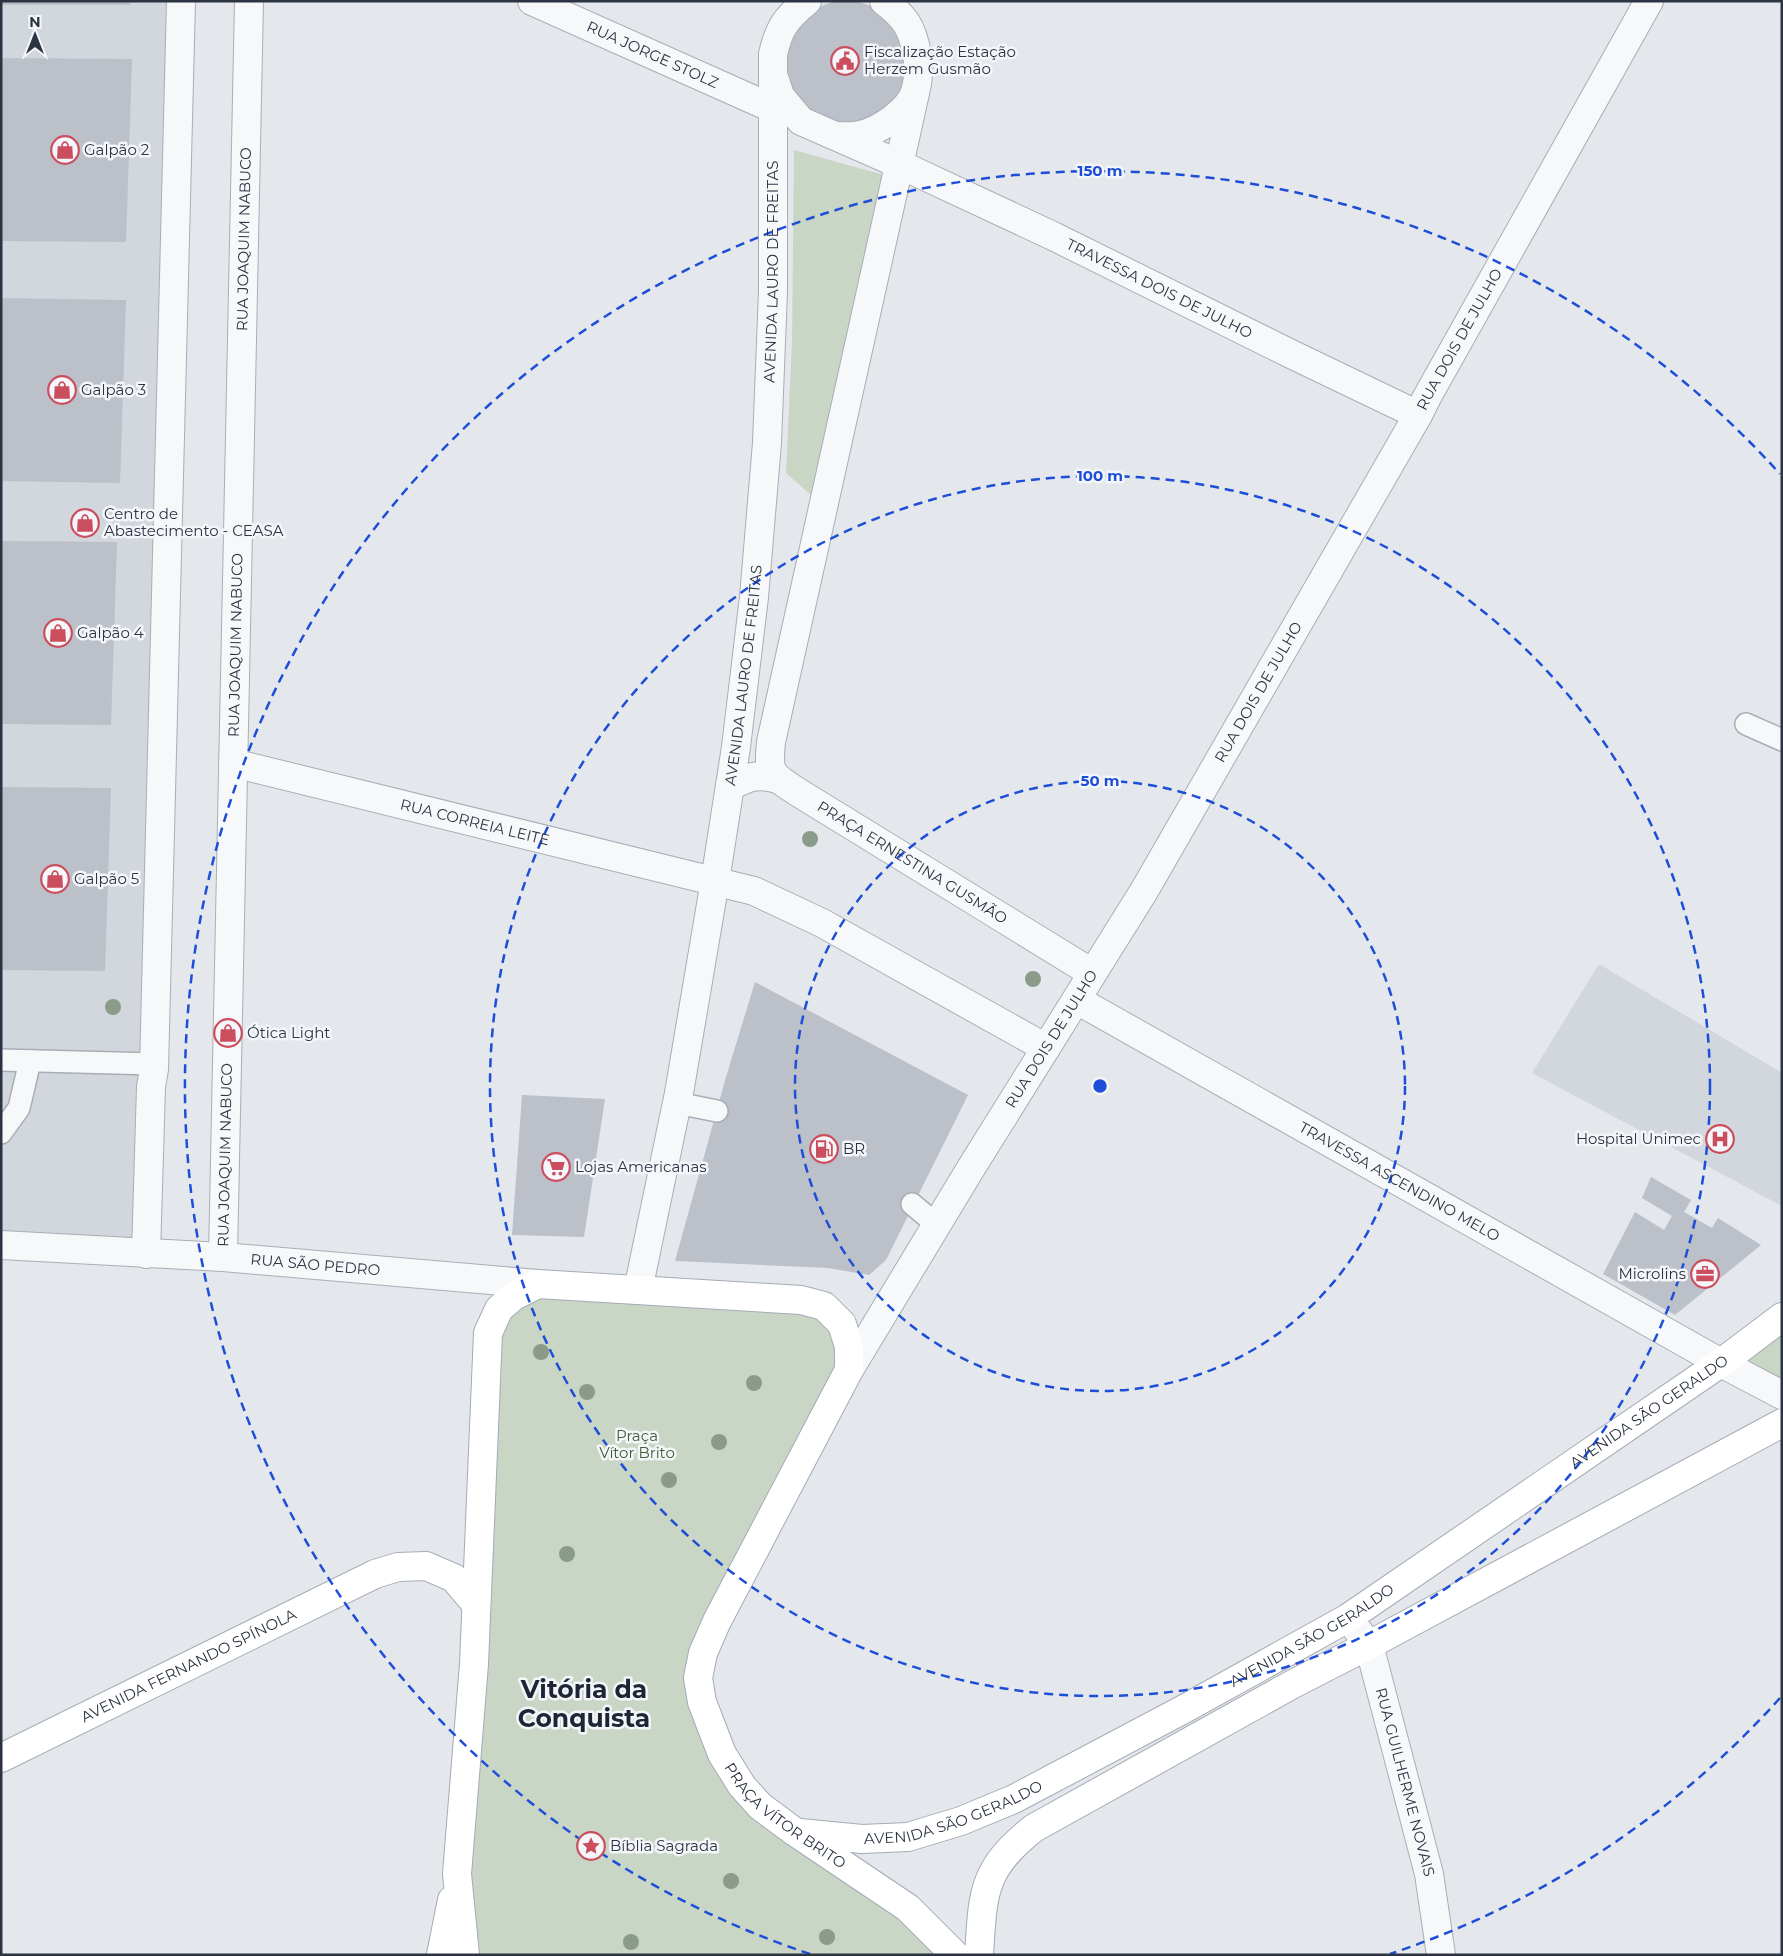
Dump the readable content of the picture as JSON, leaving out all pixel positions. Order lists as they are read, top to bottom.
{
  "streets": {
    "main road": ["AVENIDA SÃO GERALDO", "AVENIDA FERNANDO SPÍNOLA", "PRAÇA VÍTOR BRITO"],
    "street": [
      "RUA JORGE STOLZ",
      "RUA JOAQUIM NABUCO",
      "AVENIDA LAURO DE FREITAS",
      "TRAVESSA DOIS DE JULHO",
      "RUA DOIS DE JULHO",
      "RUA CORREIA LEITE",
      "PRAÇA ERNESTINA GUSMÃO",
      "TRAVESSA ASCENDINO MELO",
      "RUA SÃO PEDRO",
      "RUA GUILHERME NOVAIS"
    ]
  },
  "crossings": [
    ["RUA JORGE STOLZ", "AVENIDA LAURO DE FREITAS"],
    ["RUA JOAQUIM NABUCO", "RUA CORREIA LEITE"],
    ["RUA JOAQUIM NABUCO", "RUA SÃO PEDRO"],
    ["AVENIDA LAURO DE FREITAS", "TRAVESSA DOIS DE JULHO"],
    ["AVENIDA LAURO DE FREITAS", "RUA CORREIA LEITE"],
    ["AVENIDA LAURO DE FREITAS", "PRAÇA ERNESTINA GUSMÃO"],
    ["AVENIDA LAURO DE FREITAS", "PRAÇA VÍTOR BRITO"],
    ["TRAVESSA DOIS DE JULHO", "RUA DOIS DE JULHO"],
    ["RUA DOIS DE JULHO", "PRAÇA ERNESTINA GUSMÃO"],
    ["RUA DOIS DE JULHO", "TRAVESSA ASCENDINO MELO"],
    ["RUA DOIS DE JULHO", "PRAÇA VÍTOR BRITO"],
    ["TRAVESSA ASCENDINO MELO", "AVENIDA SÃO GERALDO"],
    ["RUA SÃO PEDRO", "PRAÇA VÍTOR BRITO"],
    ["AVENIDA SÃO GERALDO", "RUA GUILHERME NOVAIS"],
    ["AVENIDA SÃO GERALDO", "PRAÇA VÍTOR BRITO"],
    ["AVENIDA FERNANDO SPÍNOLA", "PRAÇA VÍTOR BRITO"]
  ],
  "districts": ["Vitória da Conquista"],
  "parks": ["Praça Vítor Brito"],
  "places": {
    "public building": ["Fiscalização Estação Herzem Gusmão"],
    "shop": [
      "Galpão 2",
      "Galpão 3",
      "Centro de Abastecimento - CEASA",
      "Galpão 4",
      "Galpão 5",
      "Ótica Light"
    ],
    "hospital": ["Hospital Unimec"],
    "fuel station": ["BR"],
    "supermarket": ["Lojas Americanas"],
    "office": ["Microlins"],
    "place": ["Bíblia Sagrada"]
  },
  "north": "top",
  "rings": ["150 m", "100 m", "50 m"]
}
